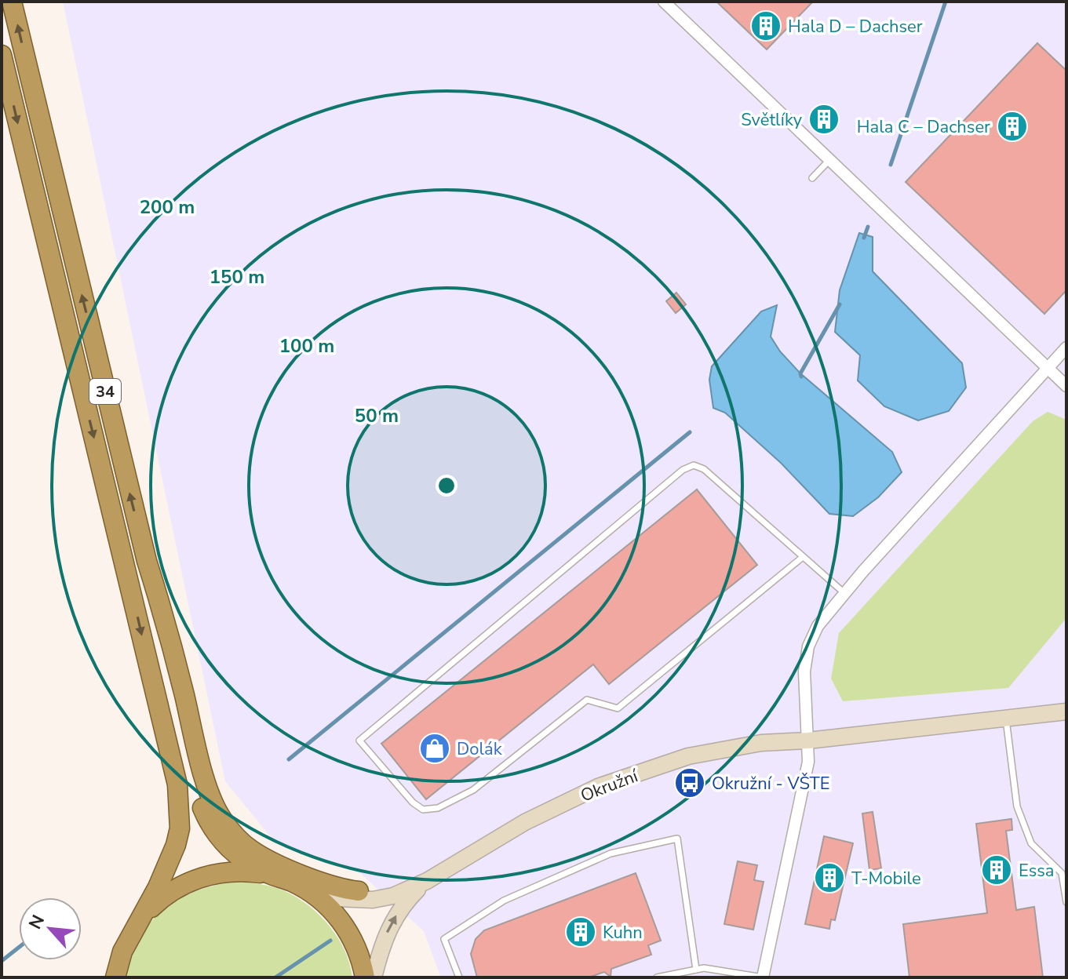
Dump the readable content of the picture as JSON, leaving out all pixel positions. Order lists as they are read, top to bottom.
{
  "streets": {
    "highway": ["34"],
    "main road": ["Okružní"]
  },
  "crossings": [
    ["34", "Okružní"]
  ],
  "places": {
    "building": [
      "Hala D – Dachser",
      "Světlíky",
      "Hala C – Dachser",
      "Essa",
      "T-Mobile",
      "Kuhn"
    ],
    "shop": ["Dolák"],
    "bus stop": ["Okružní - VŠTE"]
  },
  "north": "top left",
  "rings": [
    "200 m",
    "150 m",
    "100 m",
    "50 m"
  ]
}
